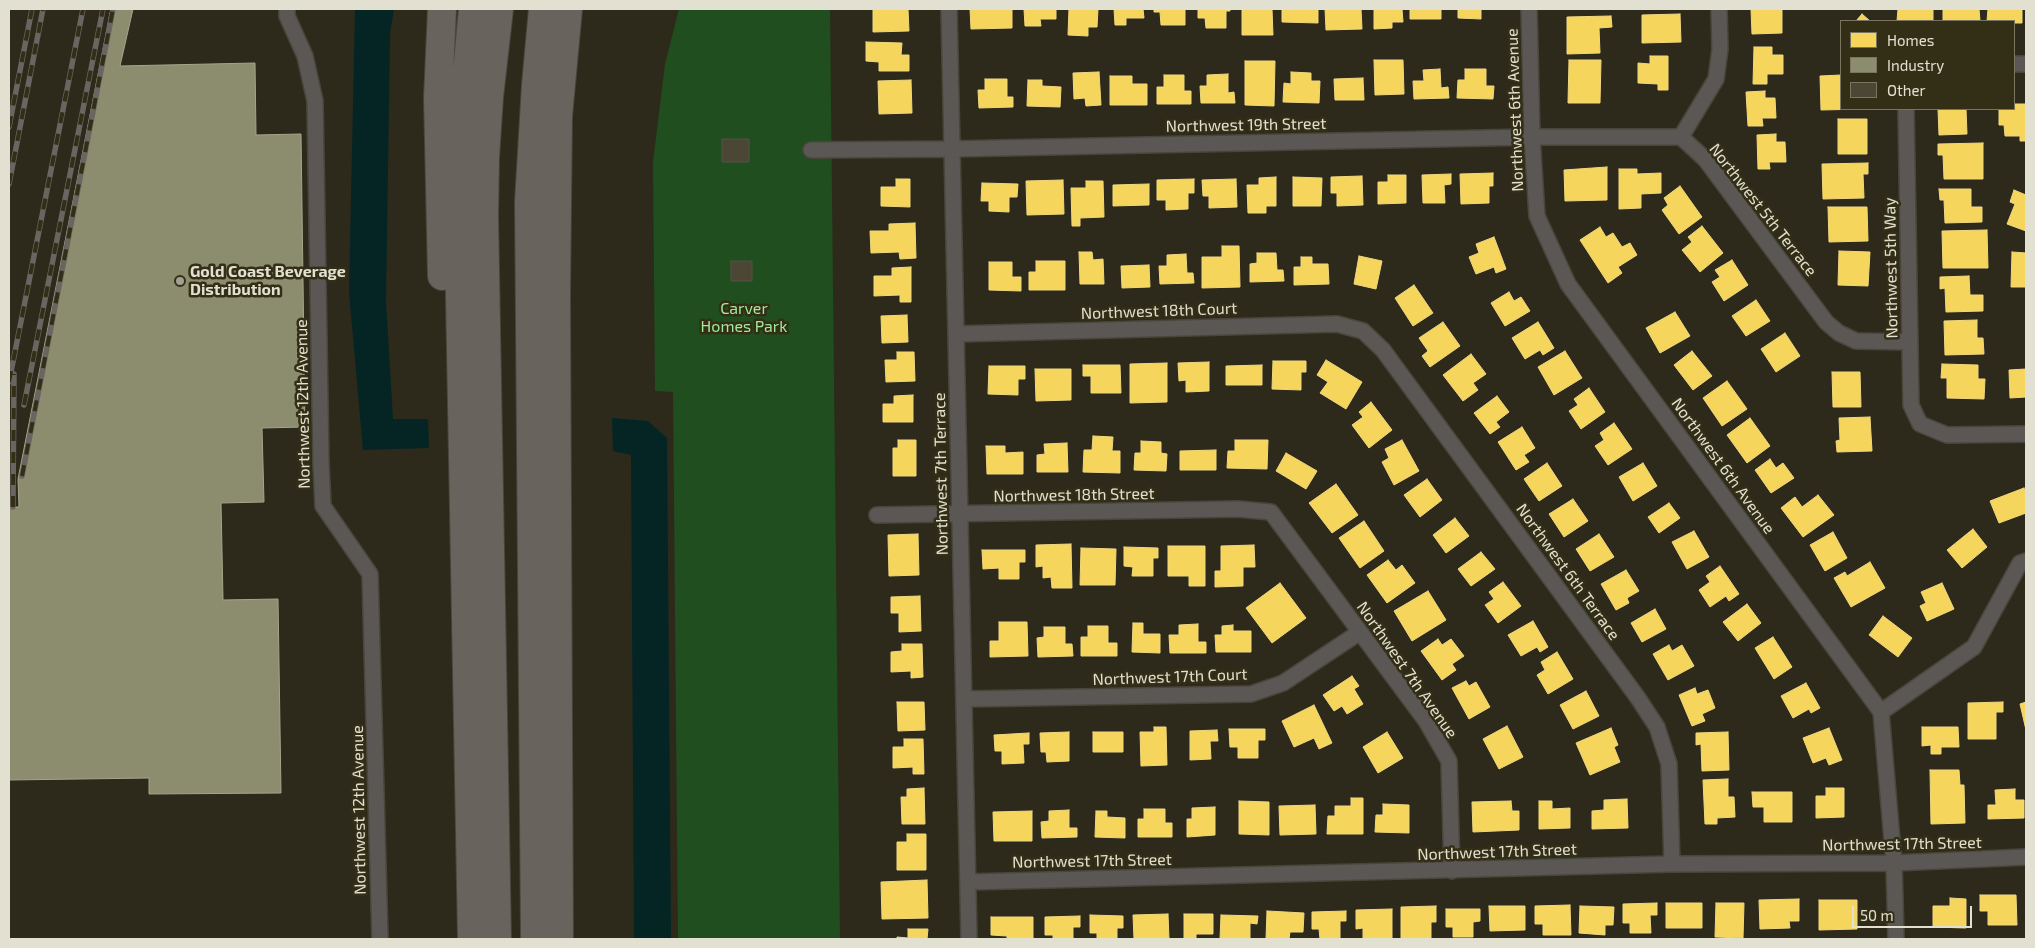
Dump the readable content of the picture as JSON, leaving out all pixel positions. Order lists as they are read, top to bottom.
{
  "streets": {
    "street": [
      "Northwest 6th Avenue",
      "Northwest 19th Street",
      "Northwest 5th Terrace",
      "Northwest 5th Way",
      "Northwest 18th Court",
      "Northwest 12th Avenue",
      "Northwest 7th Terrace",
      "Northwest 18th Street",
      "Northwest 6th Terrace",
      "Northwest 7th Avenue",
      "Northwest 17th Court",
      "Northwest 17th Street"
    ]
  },
  "crossings": [
    ["Northwest 6th Avenue", "Northwest 19th Street"],
    ["Northwest 19th Street", "Northwest 5th Terrace"],
    ["Northwest 19th Street", "Northwest 7th Terrace"],
    ["Northwest 5th Terrace", "Northwest 5th Way"],
    ["Northwest 18th Court", "Northwest 7th Terrace"],
    ["Northwest 18th Court", "Northwest 6th Terrace"],
    ["Northwest 7th Terrace", "Northwest 18th Street"],
    ["Northwest 7th Terrace", "Northwest 17th Court"],
    ["Northwest 7th Terrace", "Northwest 17th Street"],
    ["Northwest 18th Street", "Northwest 7th Avenue"],
    ["Northwest 6th Terrace", "Northwest 17th Street"],
    ["Northwest 7th Avenue", "Northwest 17th Court"],
    ["Northwest 7th Avenue", "Northwest 17th Street"]
  ],
  "parks": ["Carver Homes Park"],
  "places": ["Gold Coast Beverage Distribution"],
  "legend": ["Homes", "Industry", "Other"],
  "scale_bar": "50 m"
}
